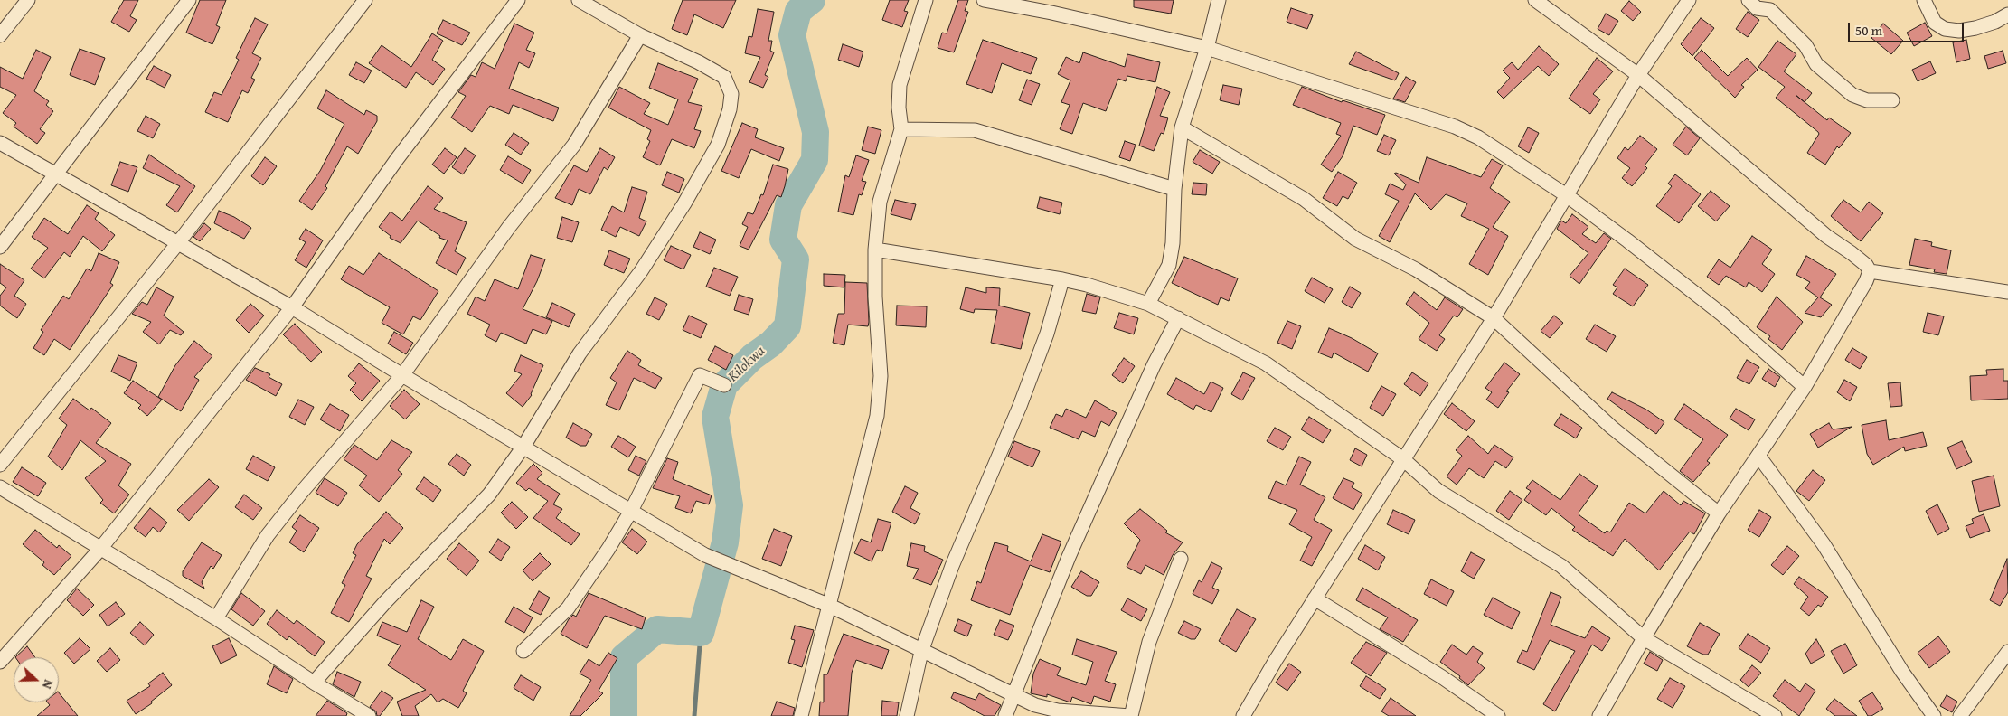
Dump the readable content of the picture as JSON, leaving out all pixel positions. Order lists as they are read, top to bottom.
{
  "water": ["Kilokwa"],
  "scale_bar": "50 m",
  "north": "right"
}
